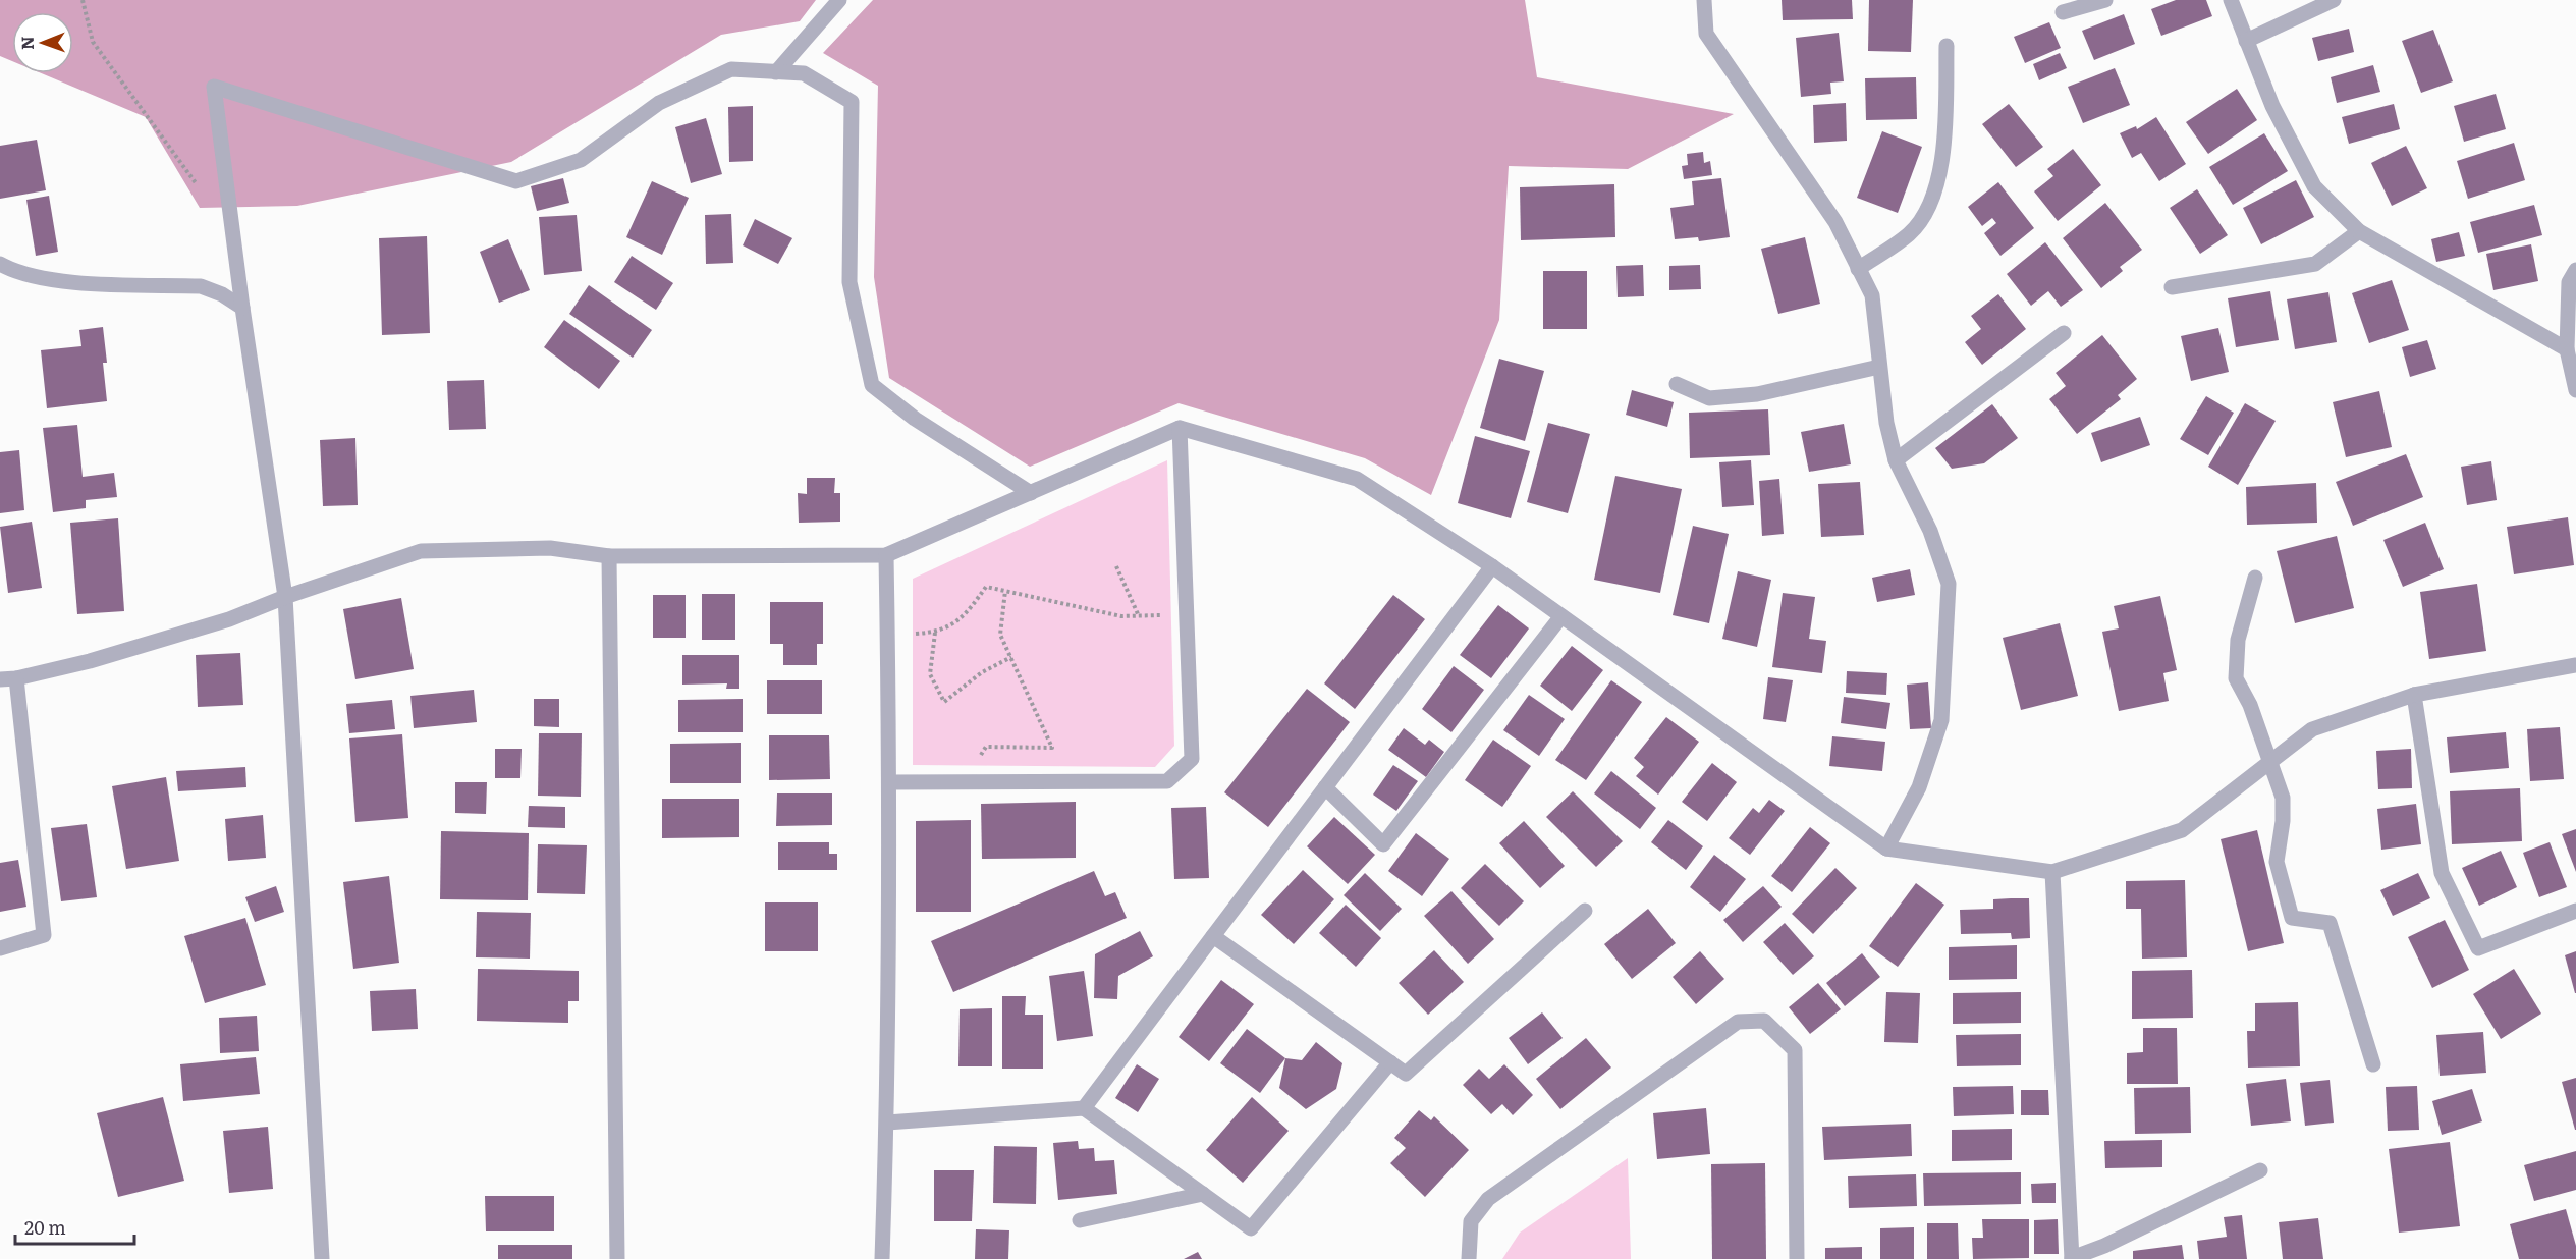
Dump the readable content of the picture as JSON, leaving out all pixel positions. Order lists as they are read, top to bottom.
{
  "scale_bar": "20 m",
  "north": "left"
}
